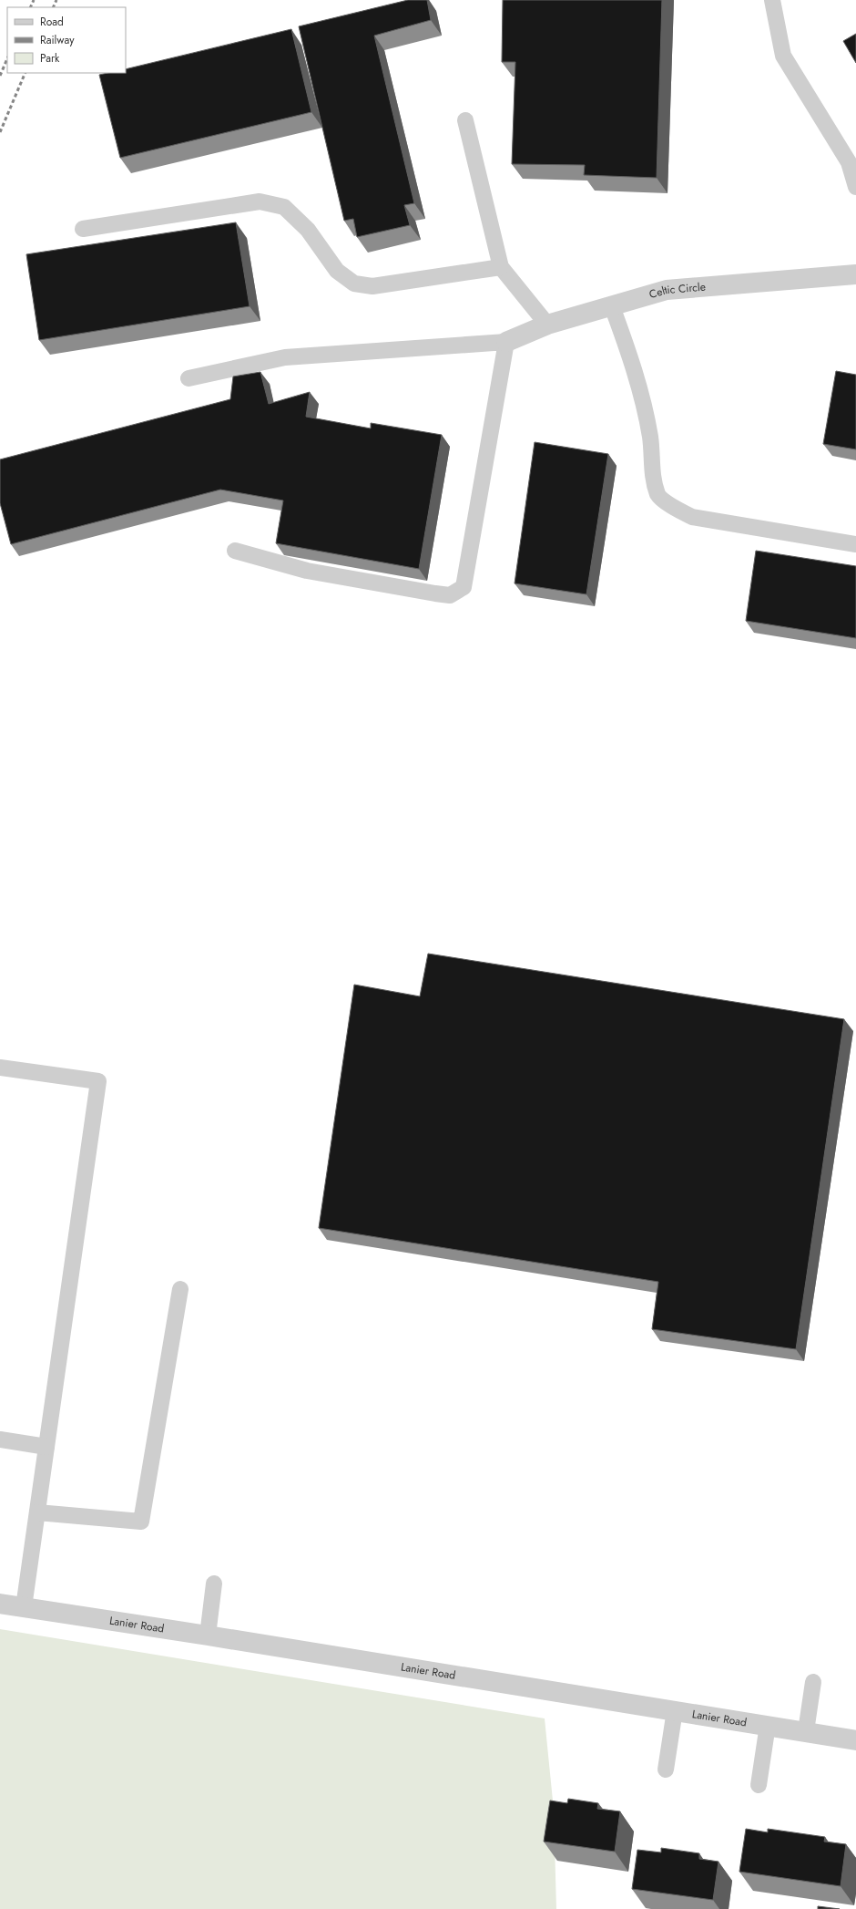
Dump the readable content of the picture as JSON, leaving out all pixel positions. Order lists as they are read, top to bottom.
{
  "streets": {
    "street": ["Celtic Circle", "Lanier Road"]
  },
  "legend": ["Road", "Railway", "Park"]
}
